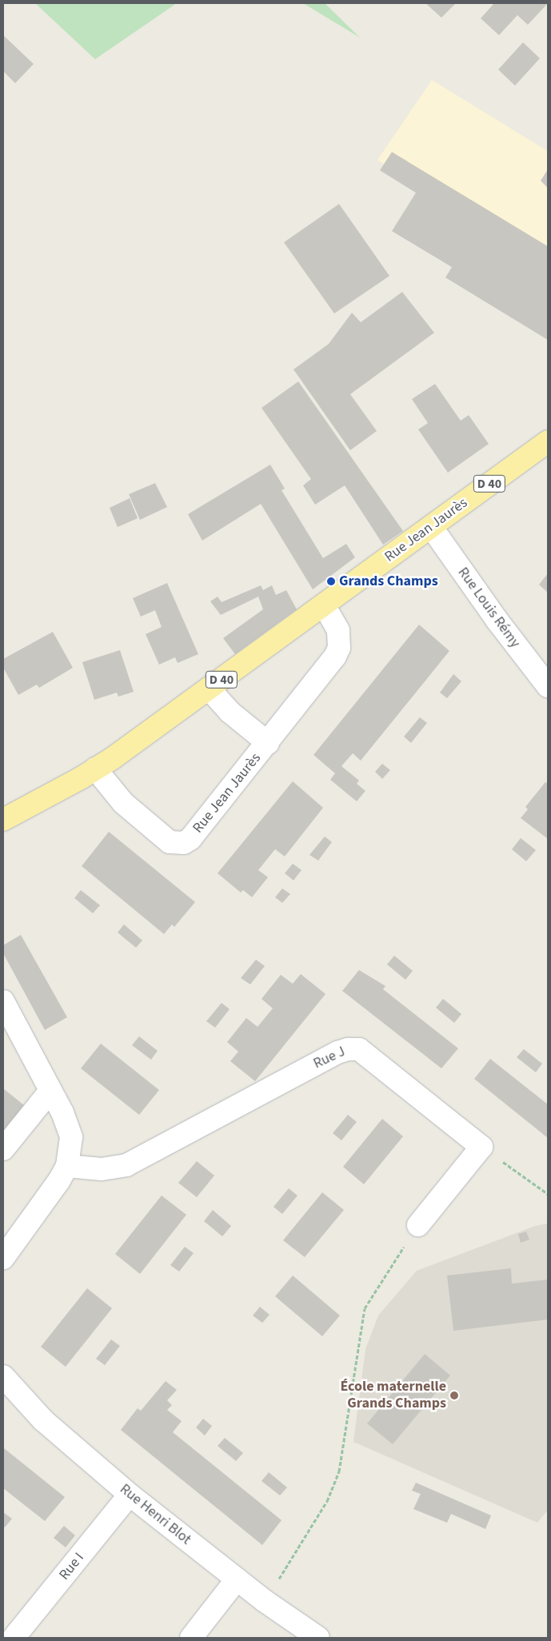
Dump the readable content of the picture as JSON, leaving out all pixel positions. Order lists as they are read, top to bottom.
{
  "streets": {
    "main road": ["D 40", "Rue Jean Jaurès"],
    "street": [
      "Rue Louis Rémy",
      "Rue J",
      "Rue Henri Blot",
      "Rue I"
    ]
  },
  "crossings": [
    ["Rue Jean Jaurès", "Rue Louis Rémy"],
    ["Rue Henri Blot", "Rue I"]
  ],
  "places": ["Grands Champs", "École maternelle Grands Champs"]
}
